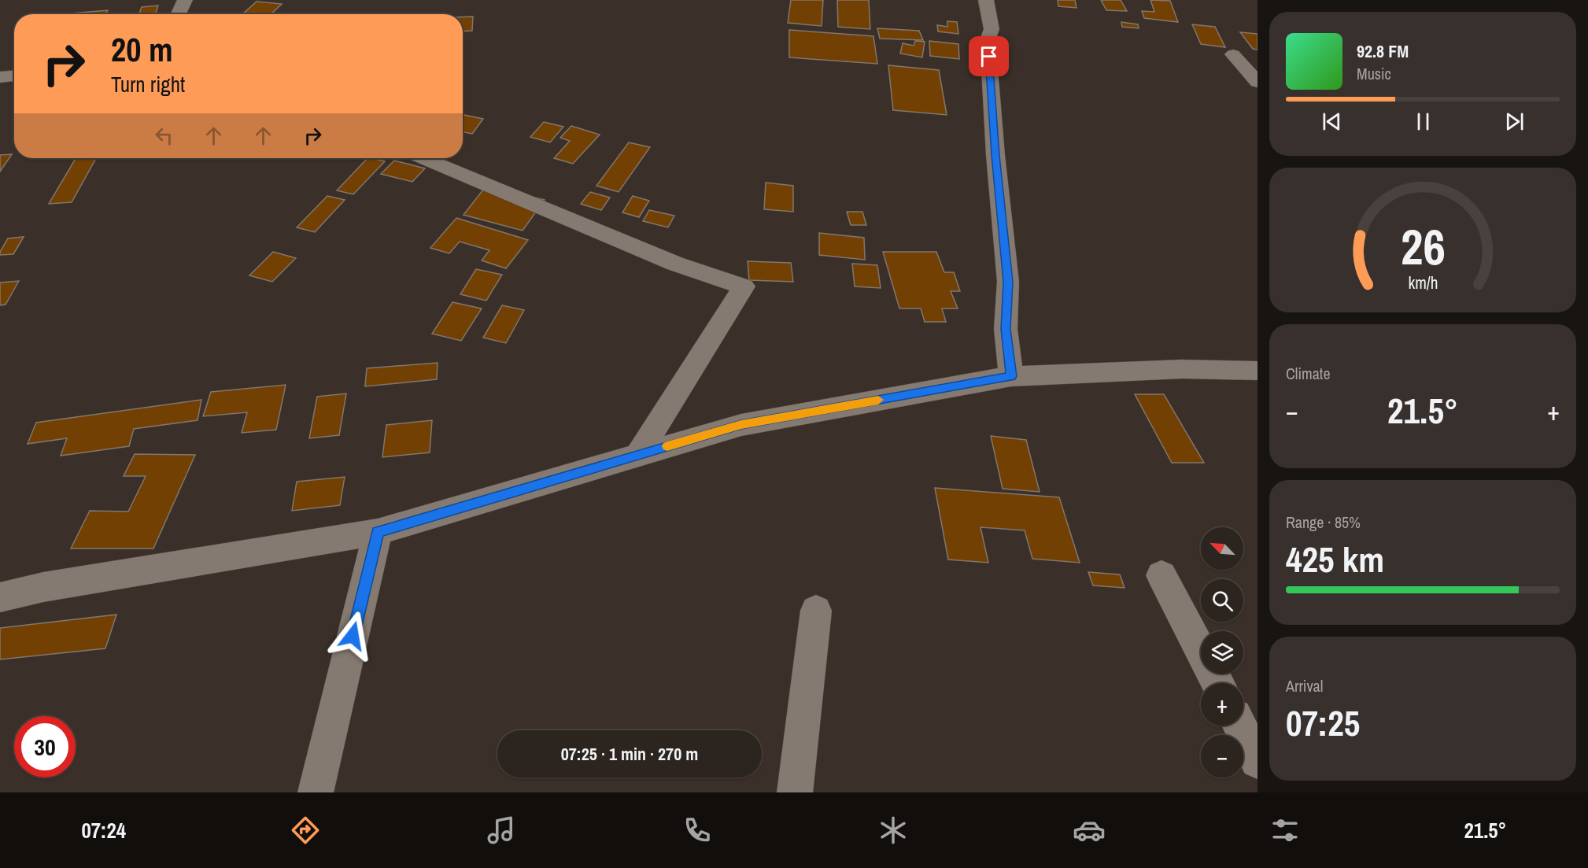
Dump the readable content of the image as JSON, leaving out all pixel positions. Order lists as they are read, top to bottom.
{
  "north": "top left",
  "page": {
    "turn": ["20 m", "Turn right"],
    "song": ["92.8 FM", "Music"],
    "tile": [
      "Climate",
      ["Range · 85%", "425 km"],
      ["Arrival", "07:25"]
    ],
    "heat": ["−", "21.5°", "+"],
    "map_buttons": ["+", "−"],
    "limit": "30",
    "trip": "07:25 · 1 min · 270 m",
    "tabs": ["07:24", "21.5°"],
    "gauge": ["26", "km/h"]
  }
}
